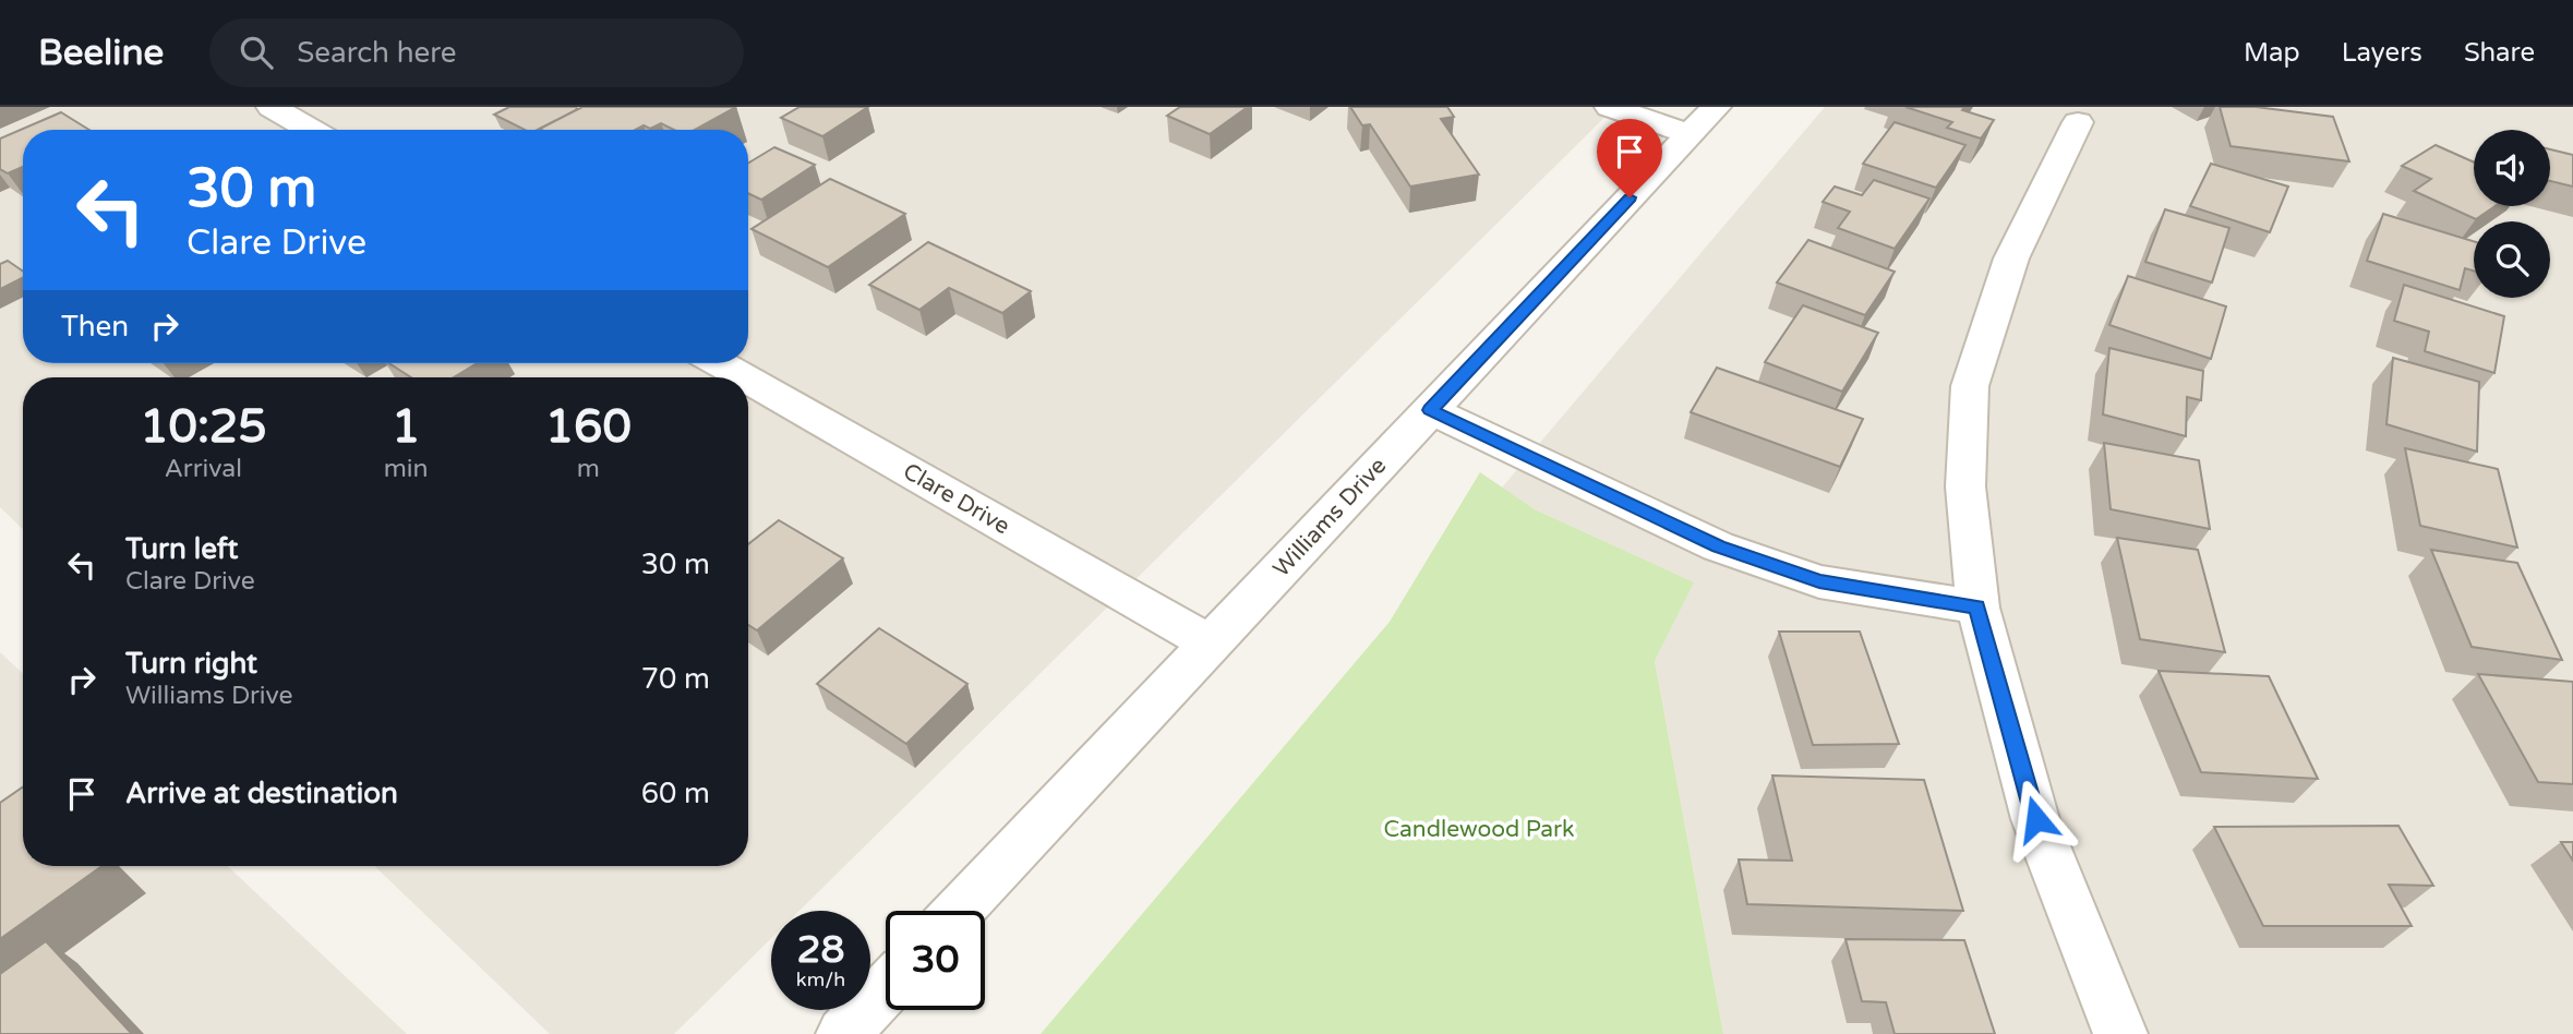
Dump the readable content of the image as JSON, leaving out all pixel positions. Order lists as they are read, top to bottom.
{
  "streets": {
    "street": ["Clare Drive", "Williams Drive"]
  },
  "crossings": [
    ["Clare Drive", "Williams Drive"]
  ],
  "parks": ["Candlewood Park"],
  "page": {
    "header": "Beeline",
    "search": "Search here",
    "nav": ["Map", "Layers", "Share"],
    "turn": ["30 m", "Clare Drive"],
    "then": "Then",
    "eta": [
      "10:25",
      "Arrival",
      "1",
      "min",
      "160",
      "m"
    ],
    "list": [
      {
        "name": "Turn left",
        "note": "Clare Drive",
        "value": "30 m"
      },
      {
        "name": "Turn right",
        "note": "Williams Drive",
        "value": "70 m"
      },
      {
        "name": "Arrive at destination",
        "value": "60 m"
      }
    ],
    "speed": "28 km/h",
    "limit": "30"
  }
}
